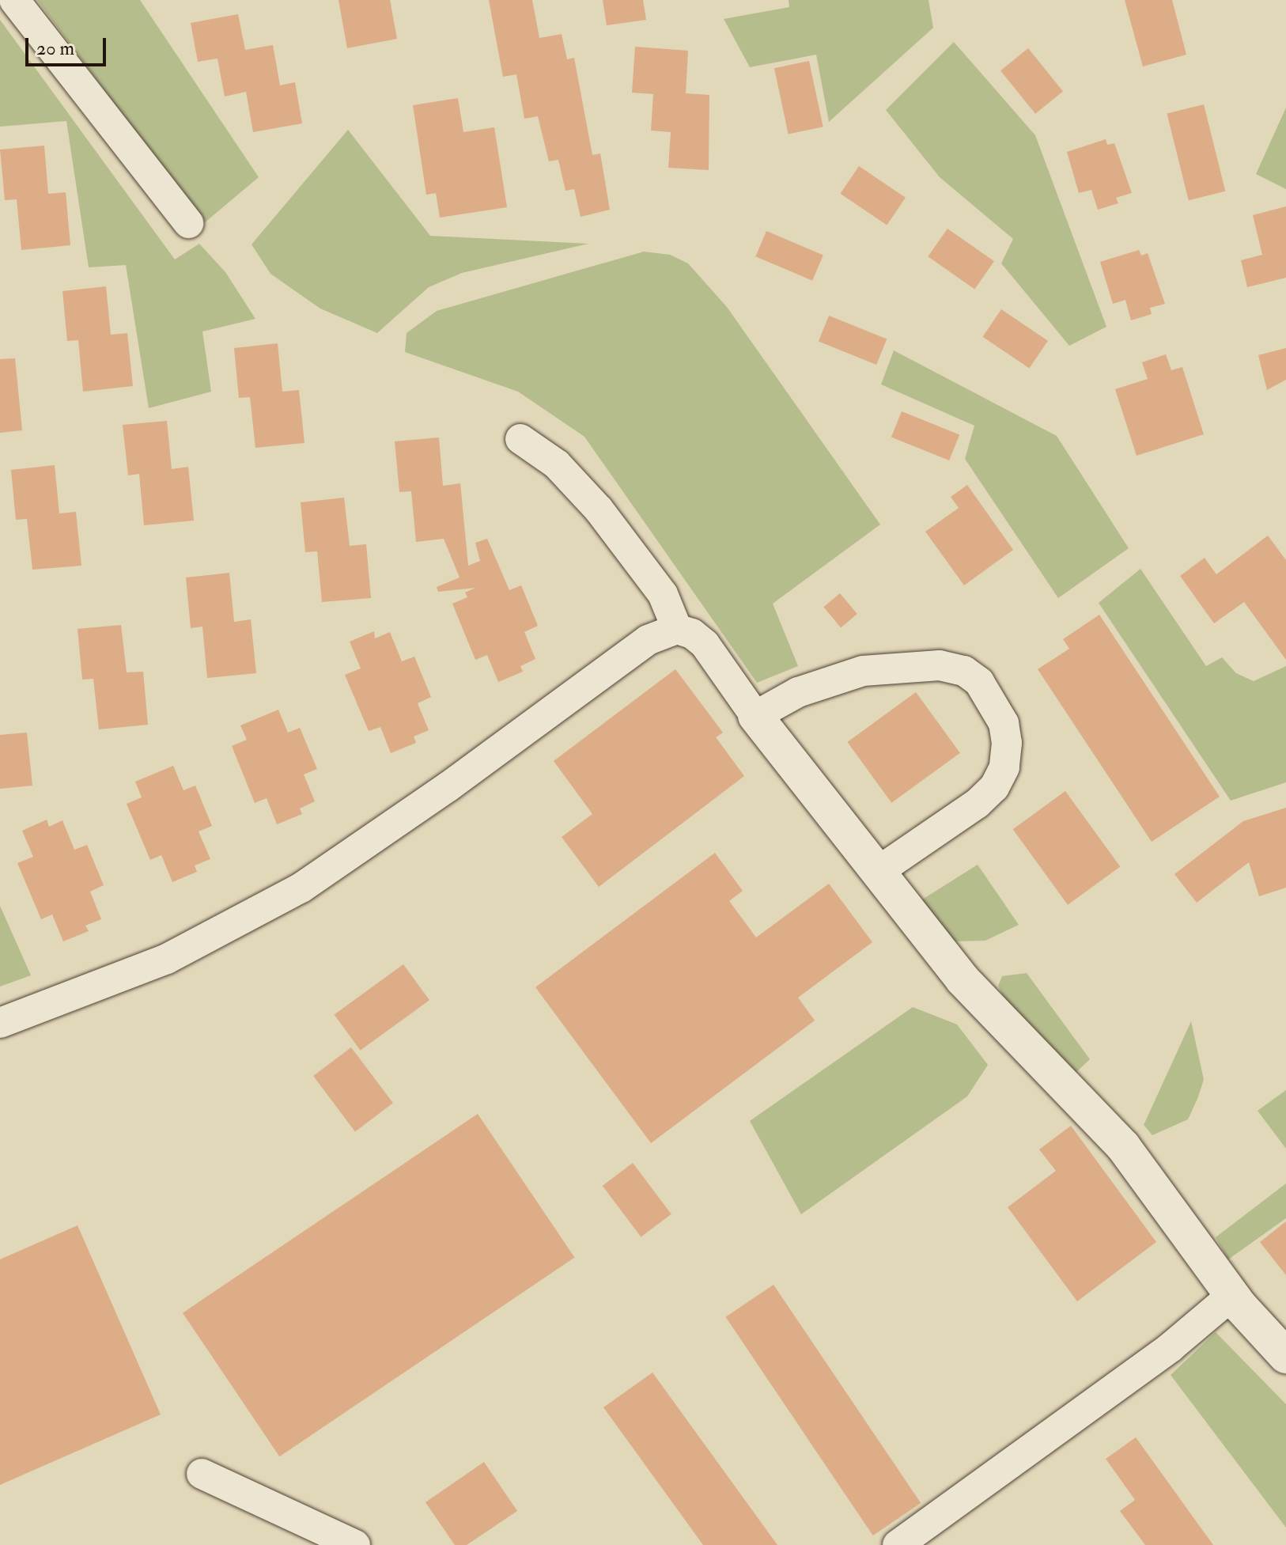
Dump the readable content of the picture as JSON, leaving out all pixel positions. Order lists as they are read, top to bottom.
{
  "scale_bar": "20 m"
}
